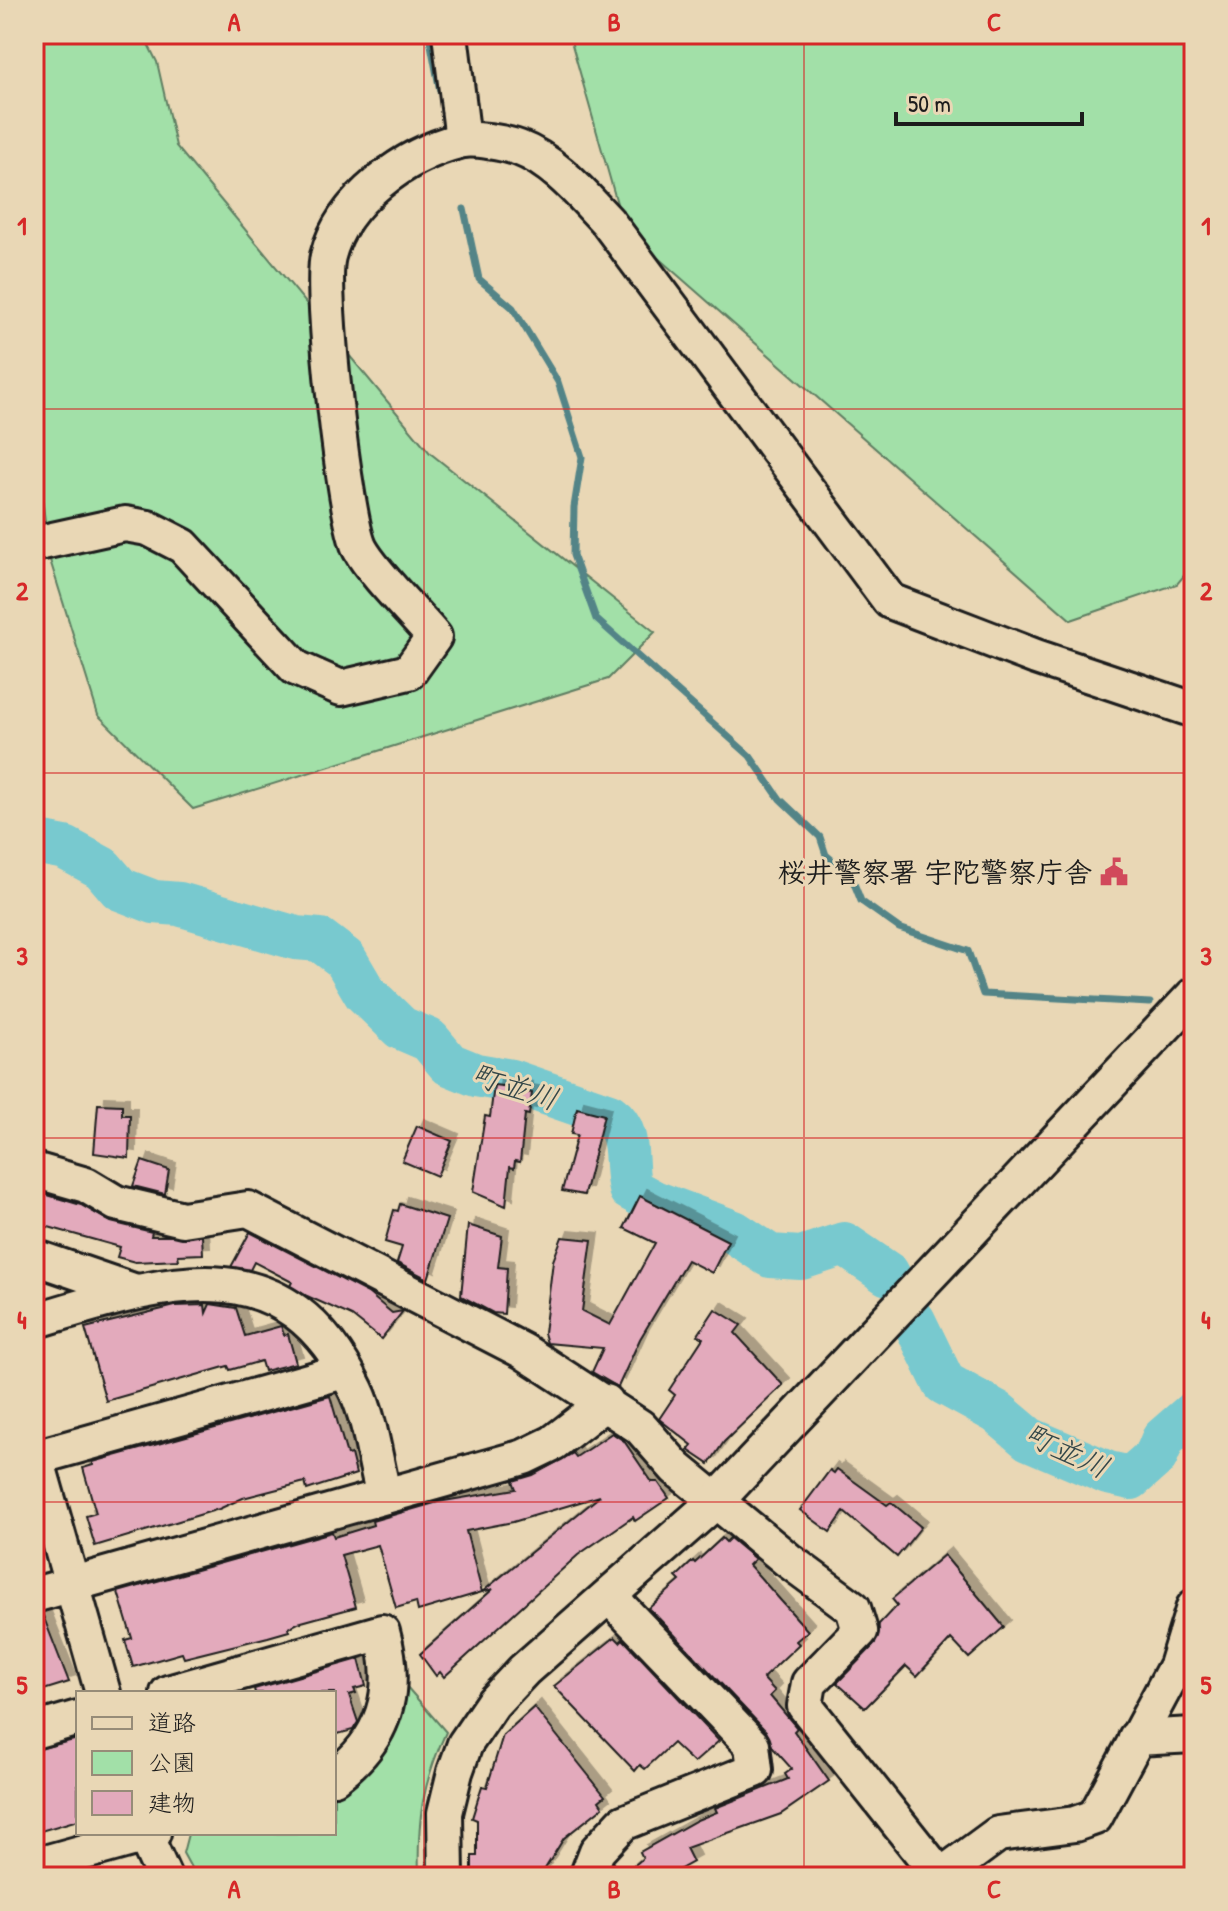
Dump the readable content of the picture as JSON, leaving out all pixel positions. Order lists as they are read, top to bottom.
{
  "water": ["町並川"],
  "places": {
    "public building": ["桜井警察署 宇陀警察庁舎"]
  },
  "legend": ["道路", "公園", "建物"],
  "scale_bar": "50 m",
  "grid": {
    "columns": ["A", "B", "C"],
    "rows": [
      "1",
      "2",
      "3",
      "4",
      "5"
    ]
  }
}
